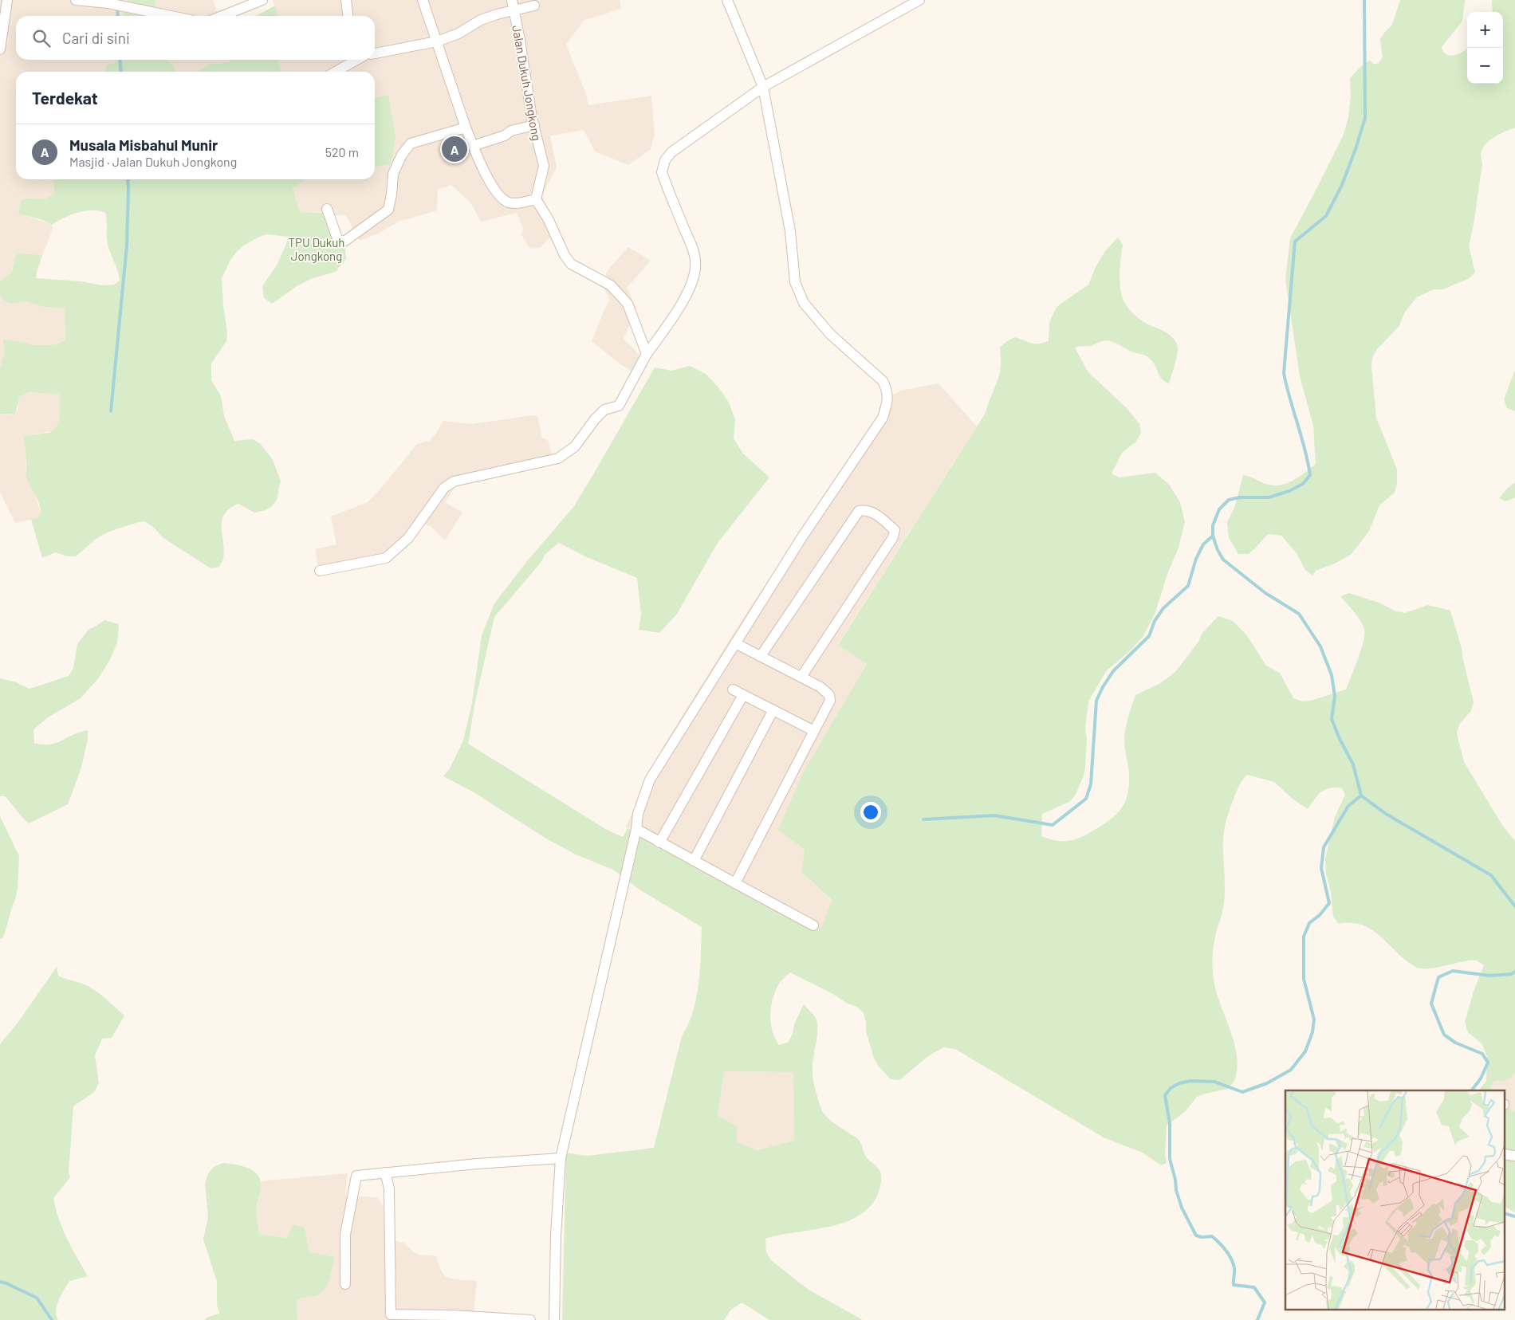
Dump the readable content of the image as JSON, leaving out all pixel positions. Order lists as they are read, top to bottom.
{
  "streets": {
    "street": ["Jalan Dukuh Jongkong"]
  },
  "parks": ["TPU Dukuh Jongkong"],
  "page": {
    "map_buttons": ["+", "−"],
    "search": "Cari di sini",
    "heading": "Terdekat",
    "list": [
      {
        "mark": "A",
        "name": "Musala Misbahul Munir",
        "note": "Masjid · Jalan Dukuh Jongkong",
        "value": "520 m"
      }
    ],
    "pins": "A"
  }
}
